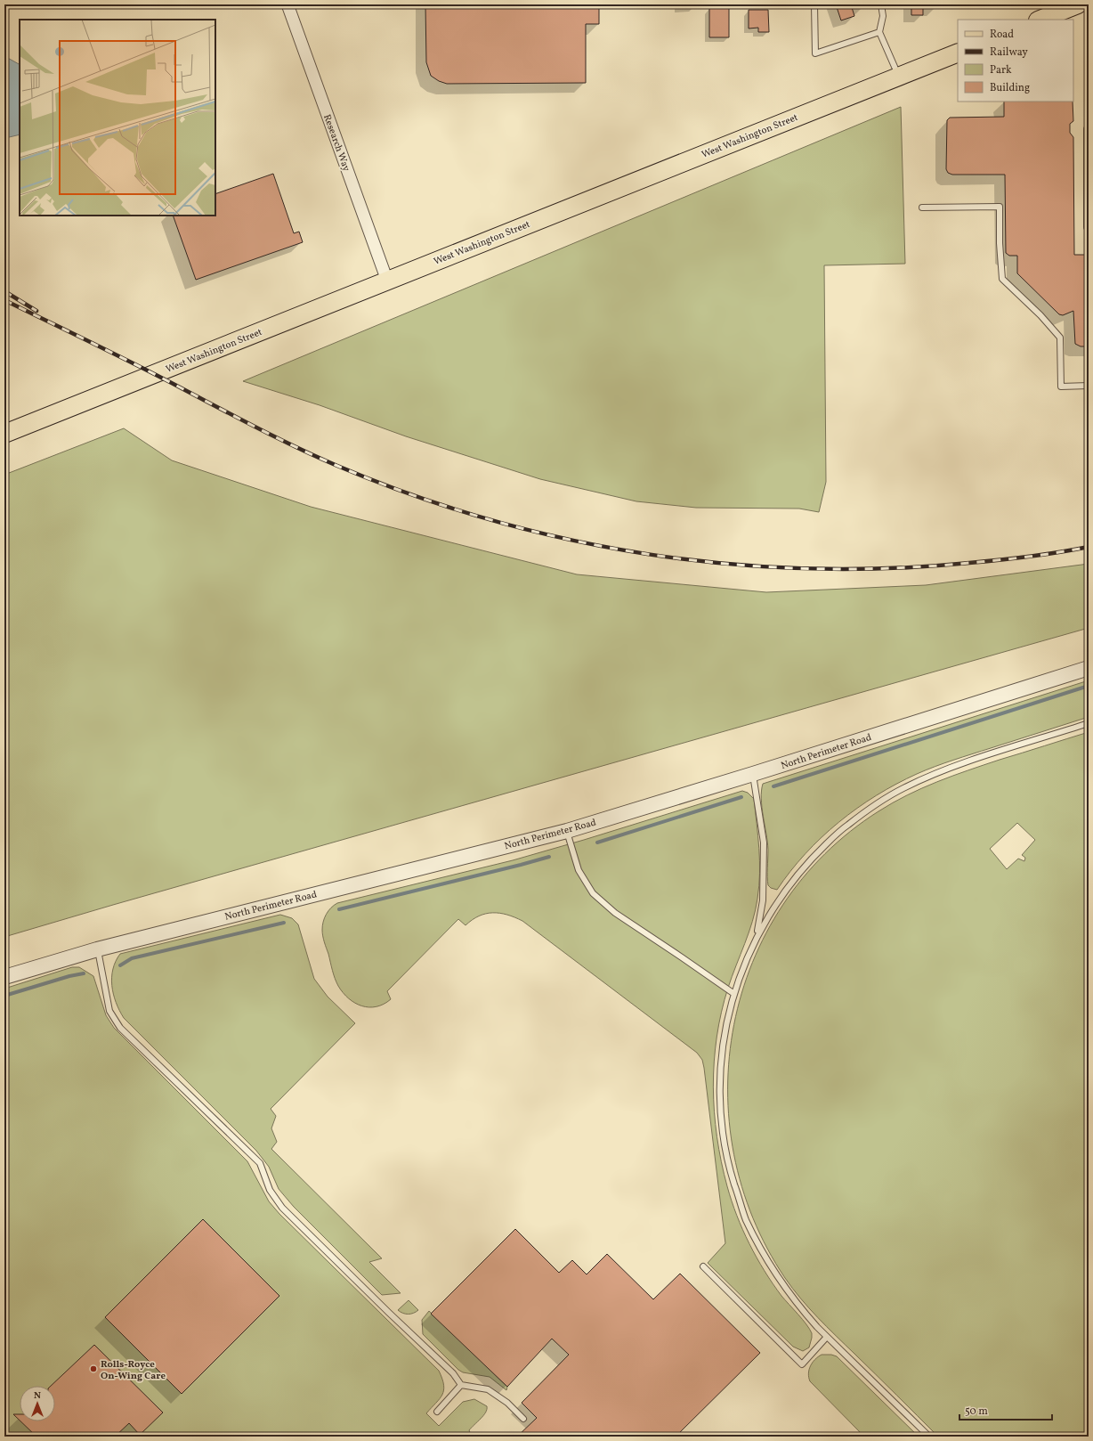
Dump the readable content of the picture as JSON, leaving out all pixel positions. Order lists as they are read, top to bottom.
{
  "streets": {
    "main road": ["West Washington Street"],
    "street": ["Research Way", "North Perimeter Road"]
  },
  "crossings": [
    ["West Washington Street", "Research Way"]
  ],
  "places": ["Rolls-Royce On-Wing Care"],
  "legend": [
    "Road",
    "Railway",
    "Park",
    "Building"
  ],
  "scale_bar": "50 m",
  "north": "top"
}
